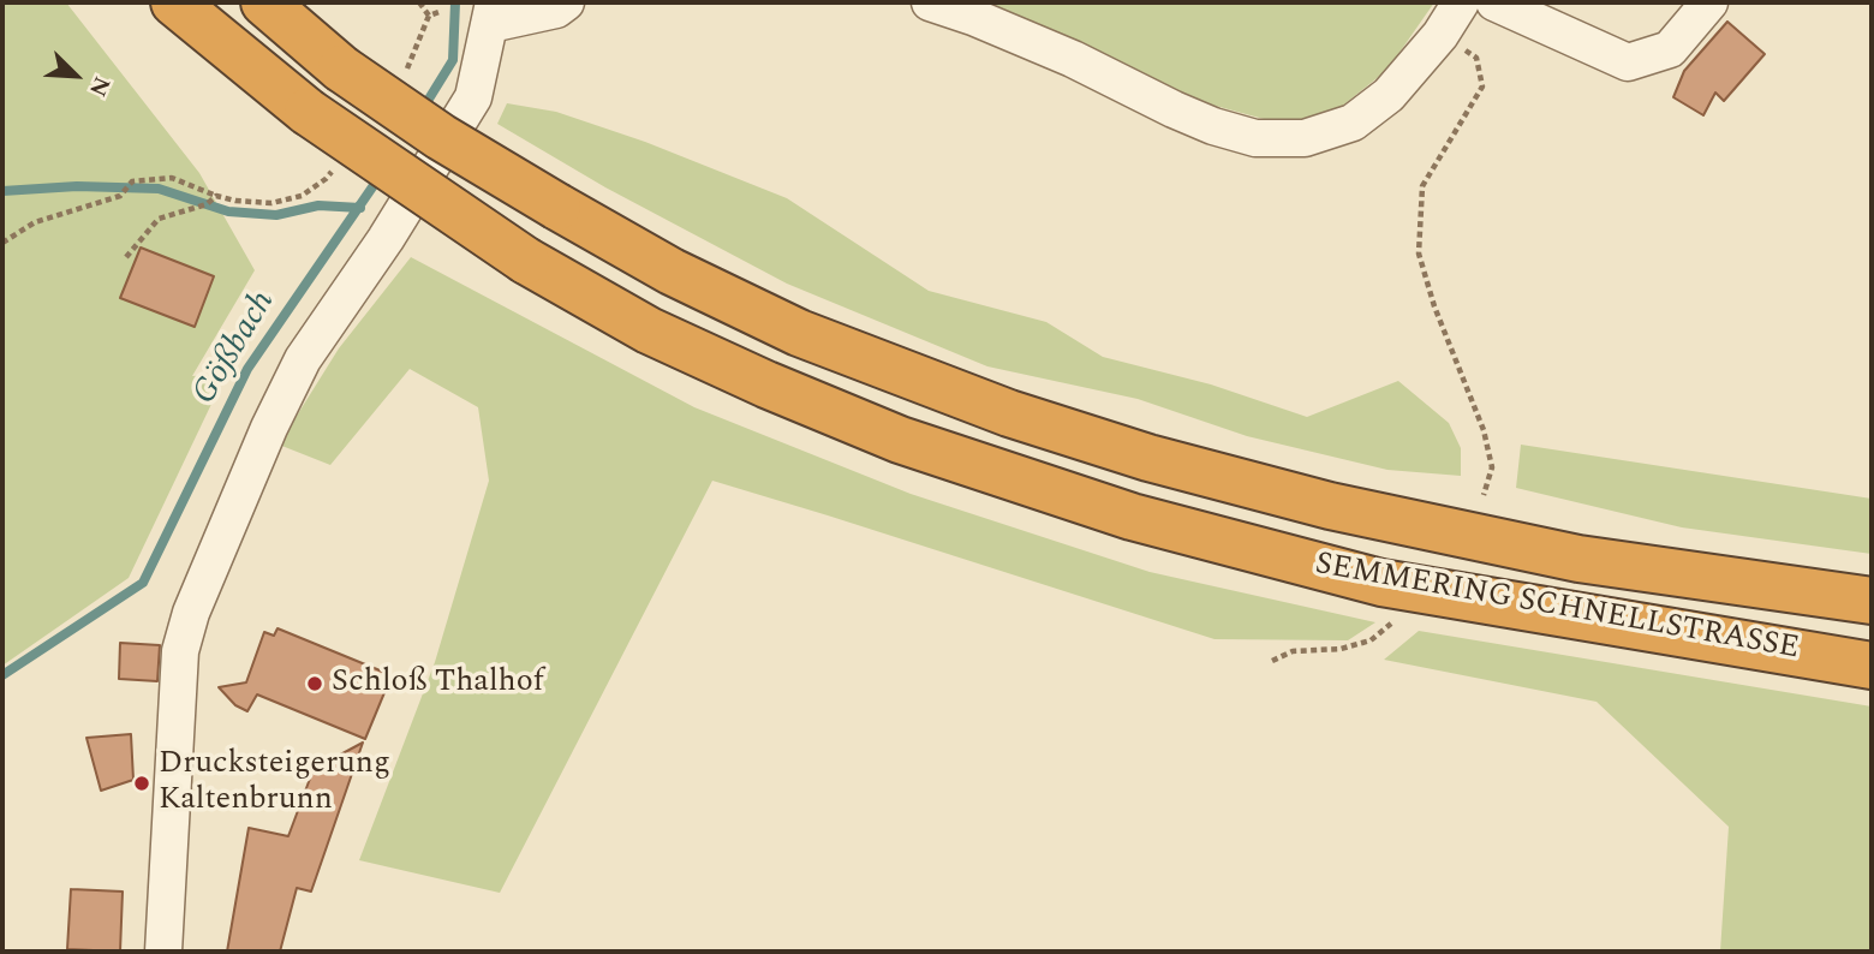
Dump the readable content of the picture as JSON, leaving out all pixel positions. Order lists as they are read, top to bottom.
{
  "streets": {
    "highway": ["SEMMERING SCHNELLSTRASSE"]
  },
  "water": ["Gößbach"],
  "places": ["Schloß Thalhof", "Drucksteigerung Kaltenbrunn"],
  "north": "bottom right"
}
